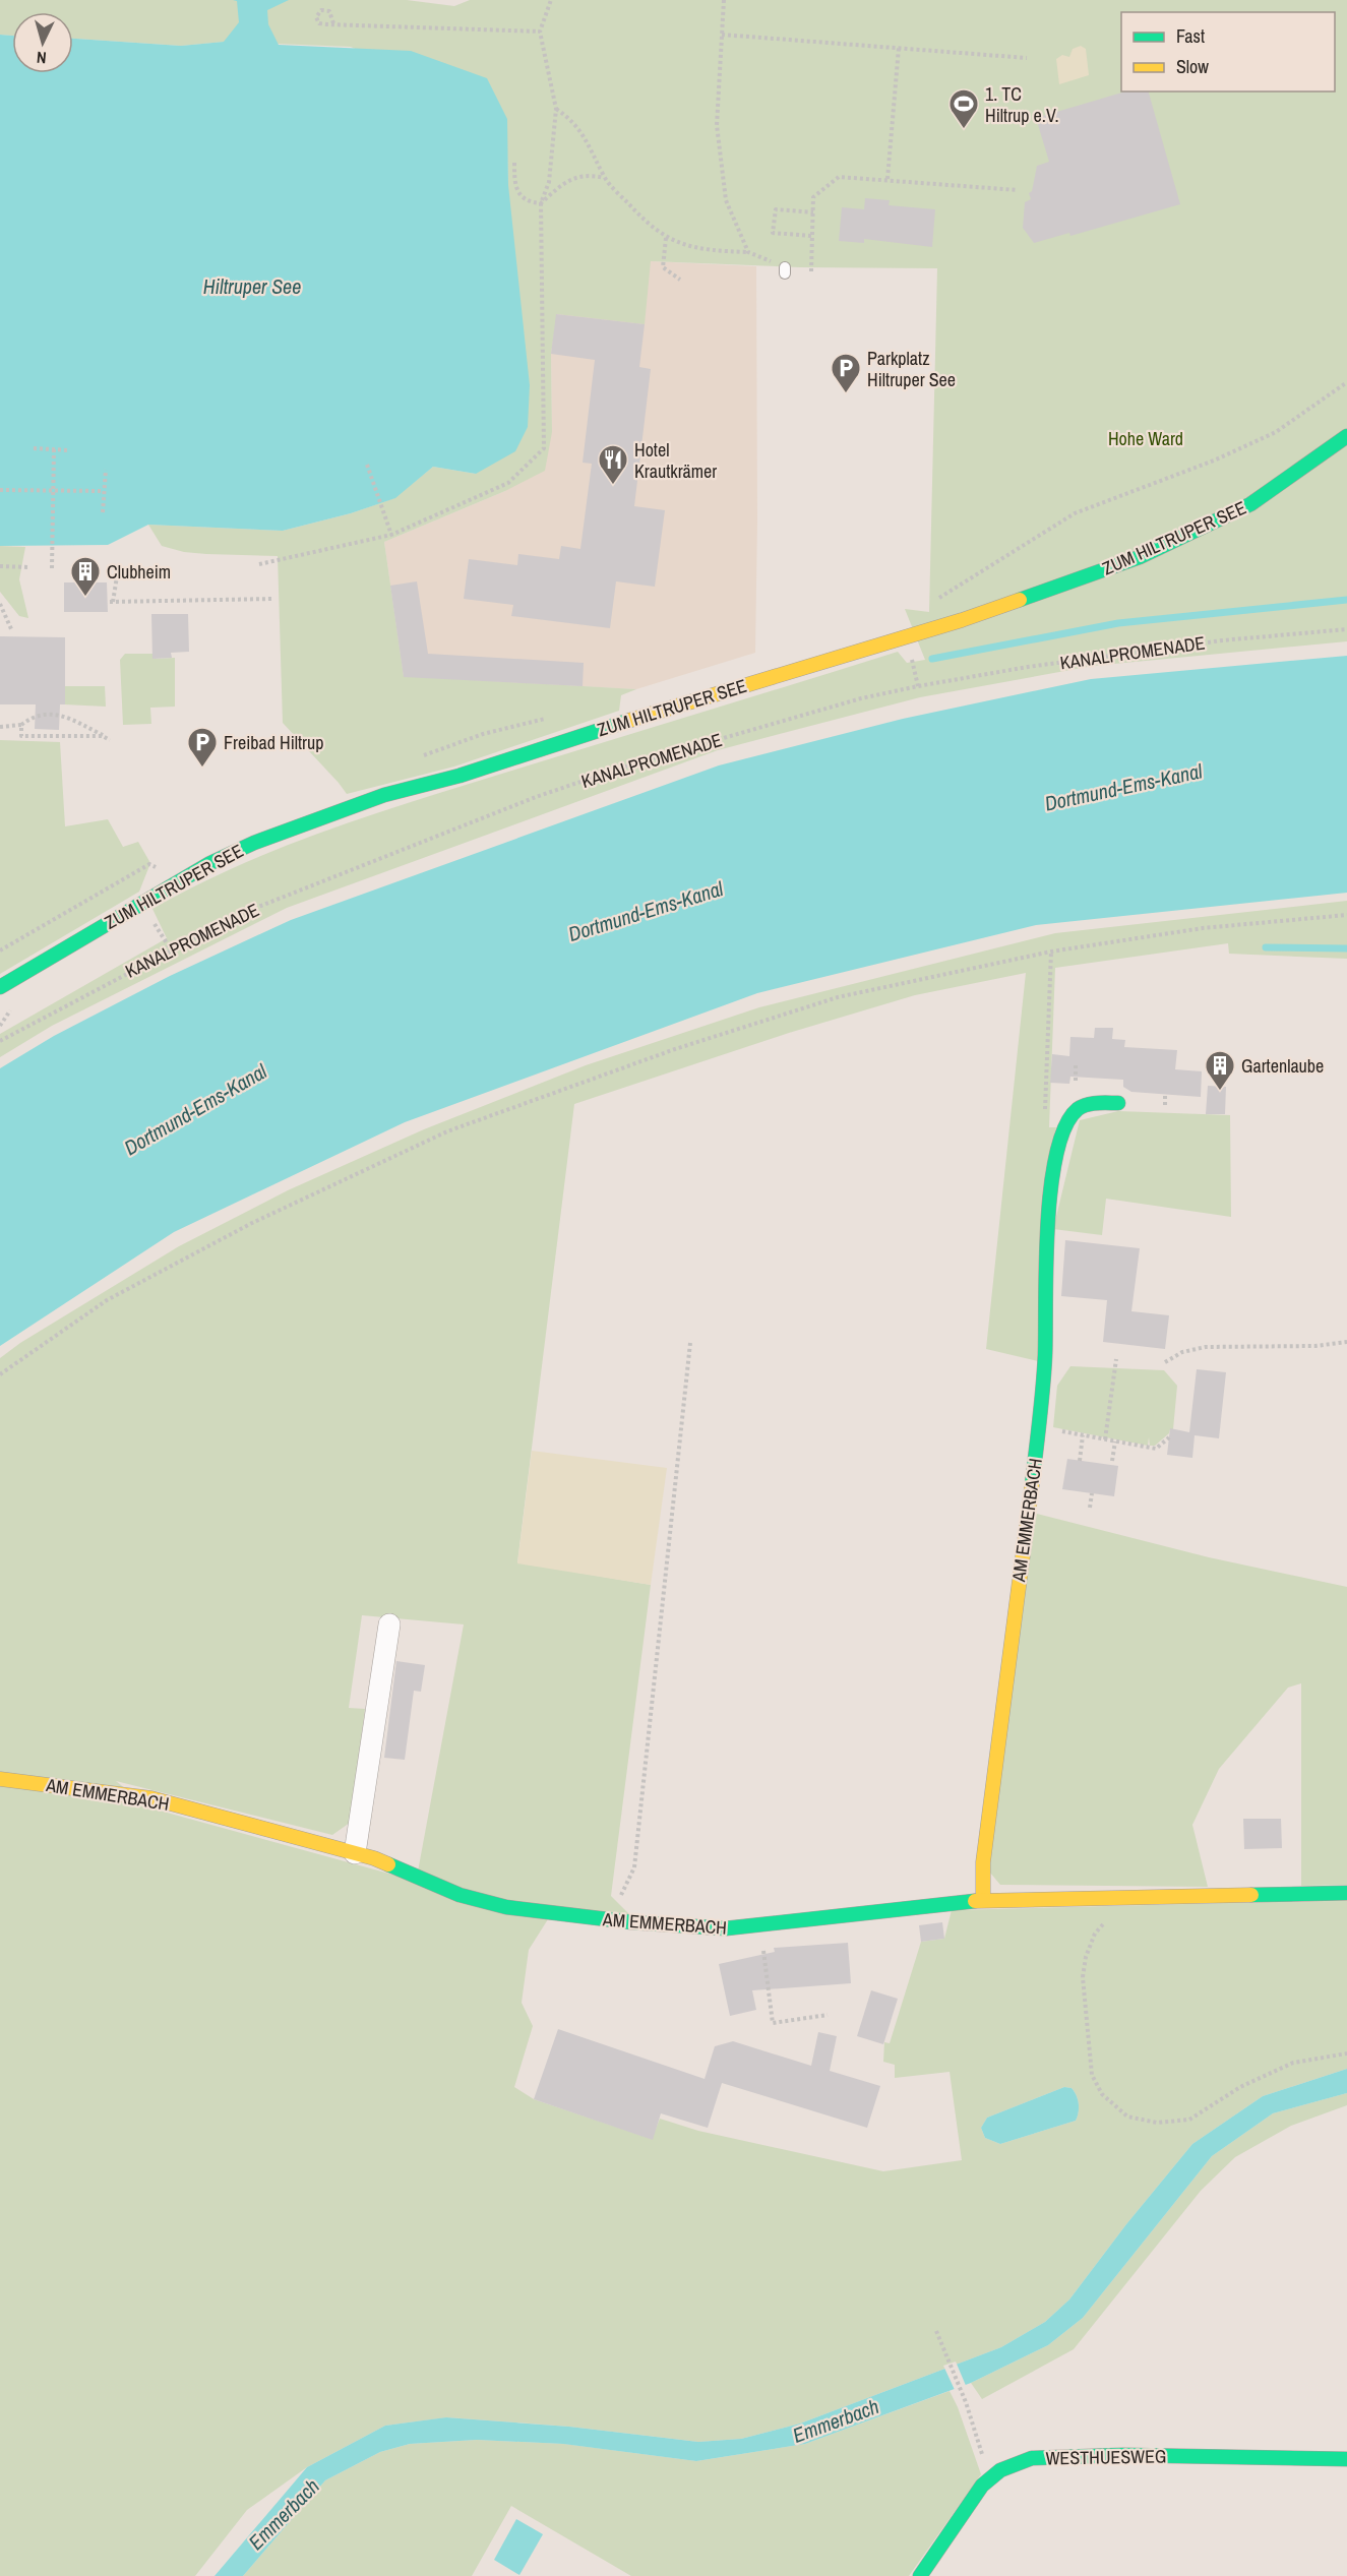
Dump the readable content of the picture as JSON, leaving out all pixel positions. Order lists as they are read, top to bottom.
{
  "streets": {
    "street": ["ZUM HILTRUPER SEE", "AM EMMERBACH", "WESTHUESWEG"],
    "path": ["KANALPROMENADE"]
  },
  "water": ["Hiltruper See", "Dortmund-Ems-Kanal", "Emmerbach"],
  "parks": ["Hohe Ward"],
  "places": {
    "sports": ["1. TC Hiltrup e.V."],
    "parking": ["Parkplatz Hiltruper See", "Freibad Hiltrup"],
    "restaurant": ["Hotel Krautkrämer"],
    "building": ["Clubheim", "Gartenlaube"]
  },
  "legend": ["Fast", "Slow"],
  "north": "bottom"
}
